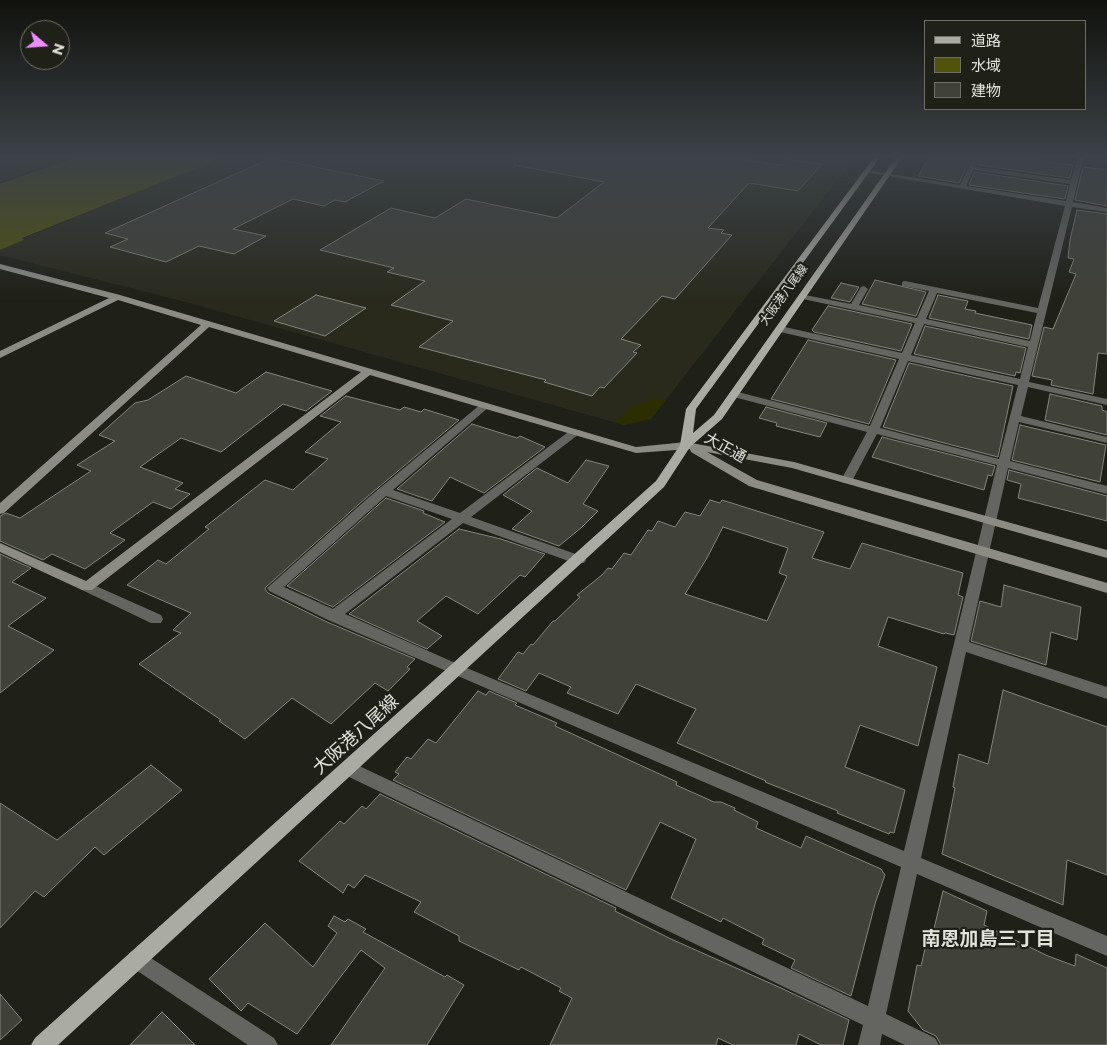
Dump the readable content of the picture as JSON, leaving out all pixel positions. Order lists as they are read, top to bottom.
{
  "streets": {
    "main road": ["大阪港八尾線"],
    "street": ["大正通"]
  },
  "crossings": [
    ["大阪港八尾線", "大正通"]
  ],
  "districts": ["南恩加島三丁目"],
  "legend": ["道路", "水域", "建物"],
  "north": "right"
}
